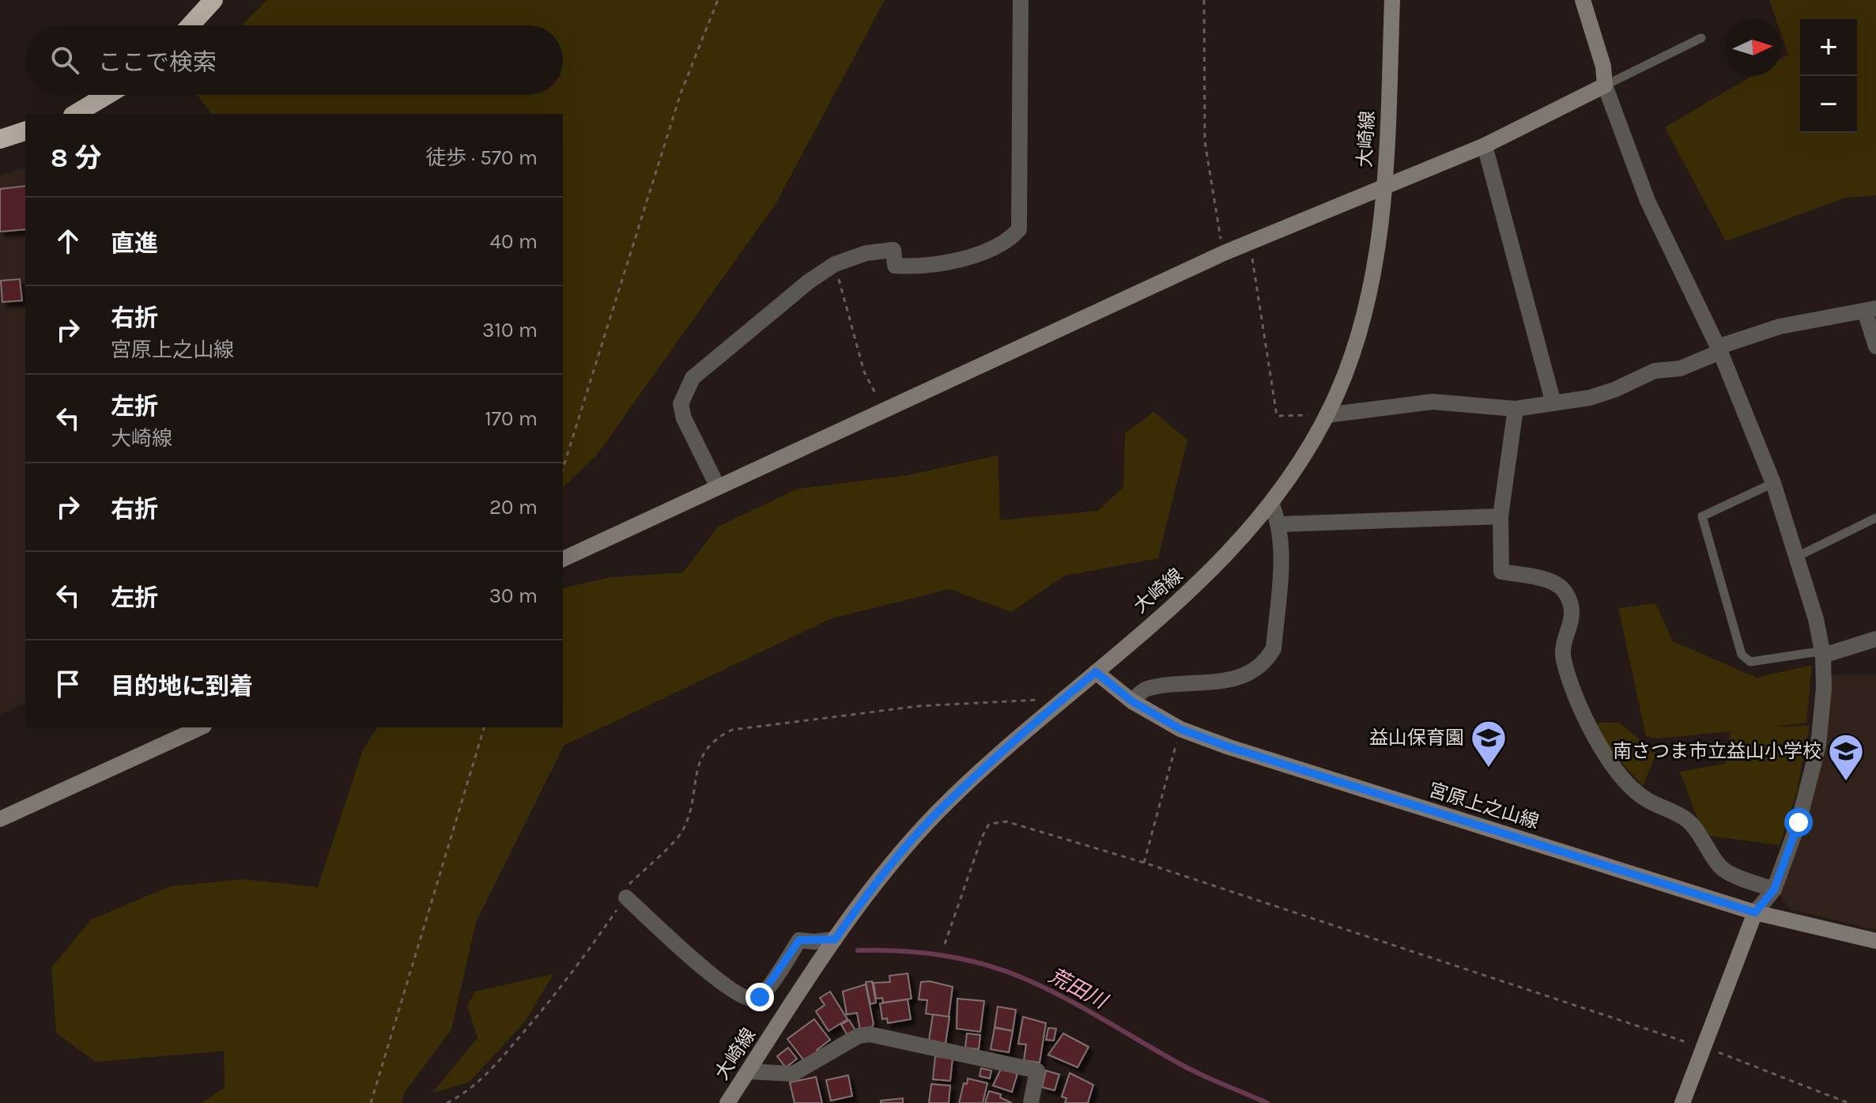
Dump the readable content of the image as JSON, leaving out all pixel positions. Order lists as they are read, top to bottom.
{
  "streets": {
    "street": ["大崎線", "宮原上之山線"]
  },
  "crossings": [
    ["大崎線", "宮原上之山線"]
  ],
  "water": ["荒田川"],
  "places": {
    "school or university": ["益山保育園", "南さつま市立益山小学校"]
  },
  "north": "right",
  "page": {
    "map_buttons": ["+", "−"],
    "search": "ここで検索",
    "heading": ["8 分", "徒歩 · 570 m"],
    "list": [
      ["直進", "40 m"],
      ["右折", "宮原上之山線", "310 m"],
      ["左折", "大崎線", "170 m"],
      ["右折", "20 m"],
      ["左折", "30 m"],
      "目的地に到着"
    ]
  }
}
